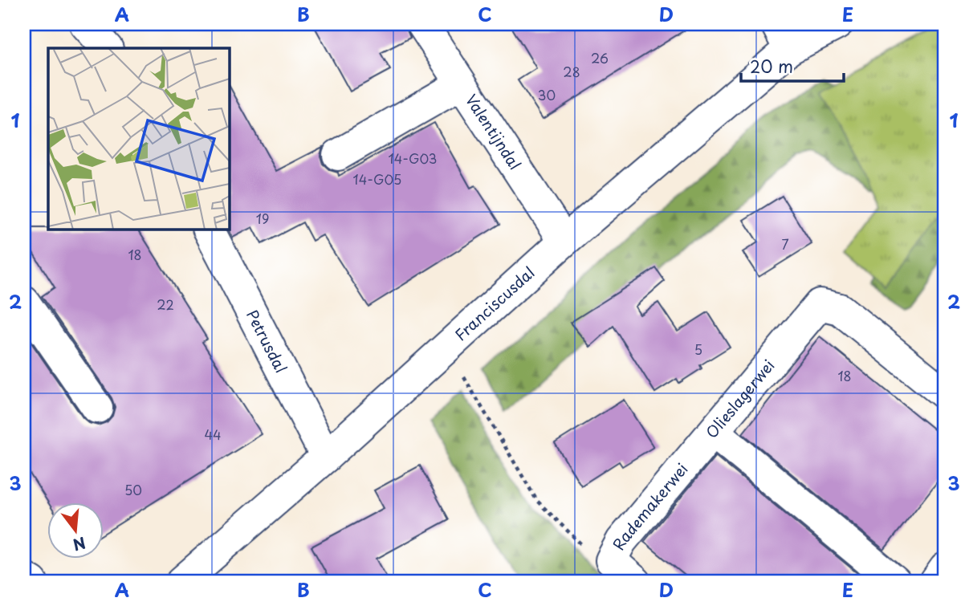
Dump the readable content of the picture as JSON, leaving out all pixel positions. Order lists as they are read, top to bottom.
{
  "streets": {
    "street": [
      "Valentijndal",
      "Franciscusdal",
      "Petrusdal",
      "Olieslagerwei",
      "Rademakerwei"
    ]
  },
  "crossings": [
    ["Valentijndal", "Franciscusdal"],
    ["Franciscusdal", "Petrusdal"],
    ["Olieslagerwei", "Rademakerwei"]
  ],
  "house_numbers": [
    "26",
    "28",
    "30",
    "14-G03",
    "14-G05",
    "19",
    "7",
    "18",
    "22",
    "5",
    "18",
    "44",
    "50"
  ],
  "scale_bar": "20 m",
  "north": "bottom",
  "grid": {
    "columns": [
      "A",
      "B",
      "C",
      "D",
      "E"
    ],
    "rows": ["1", "2", "3"]
  }
}
